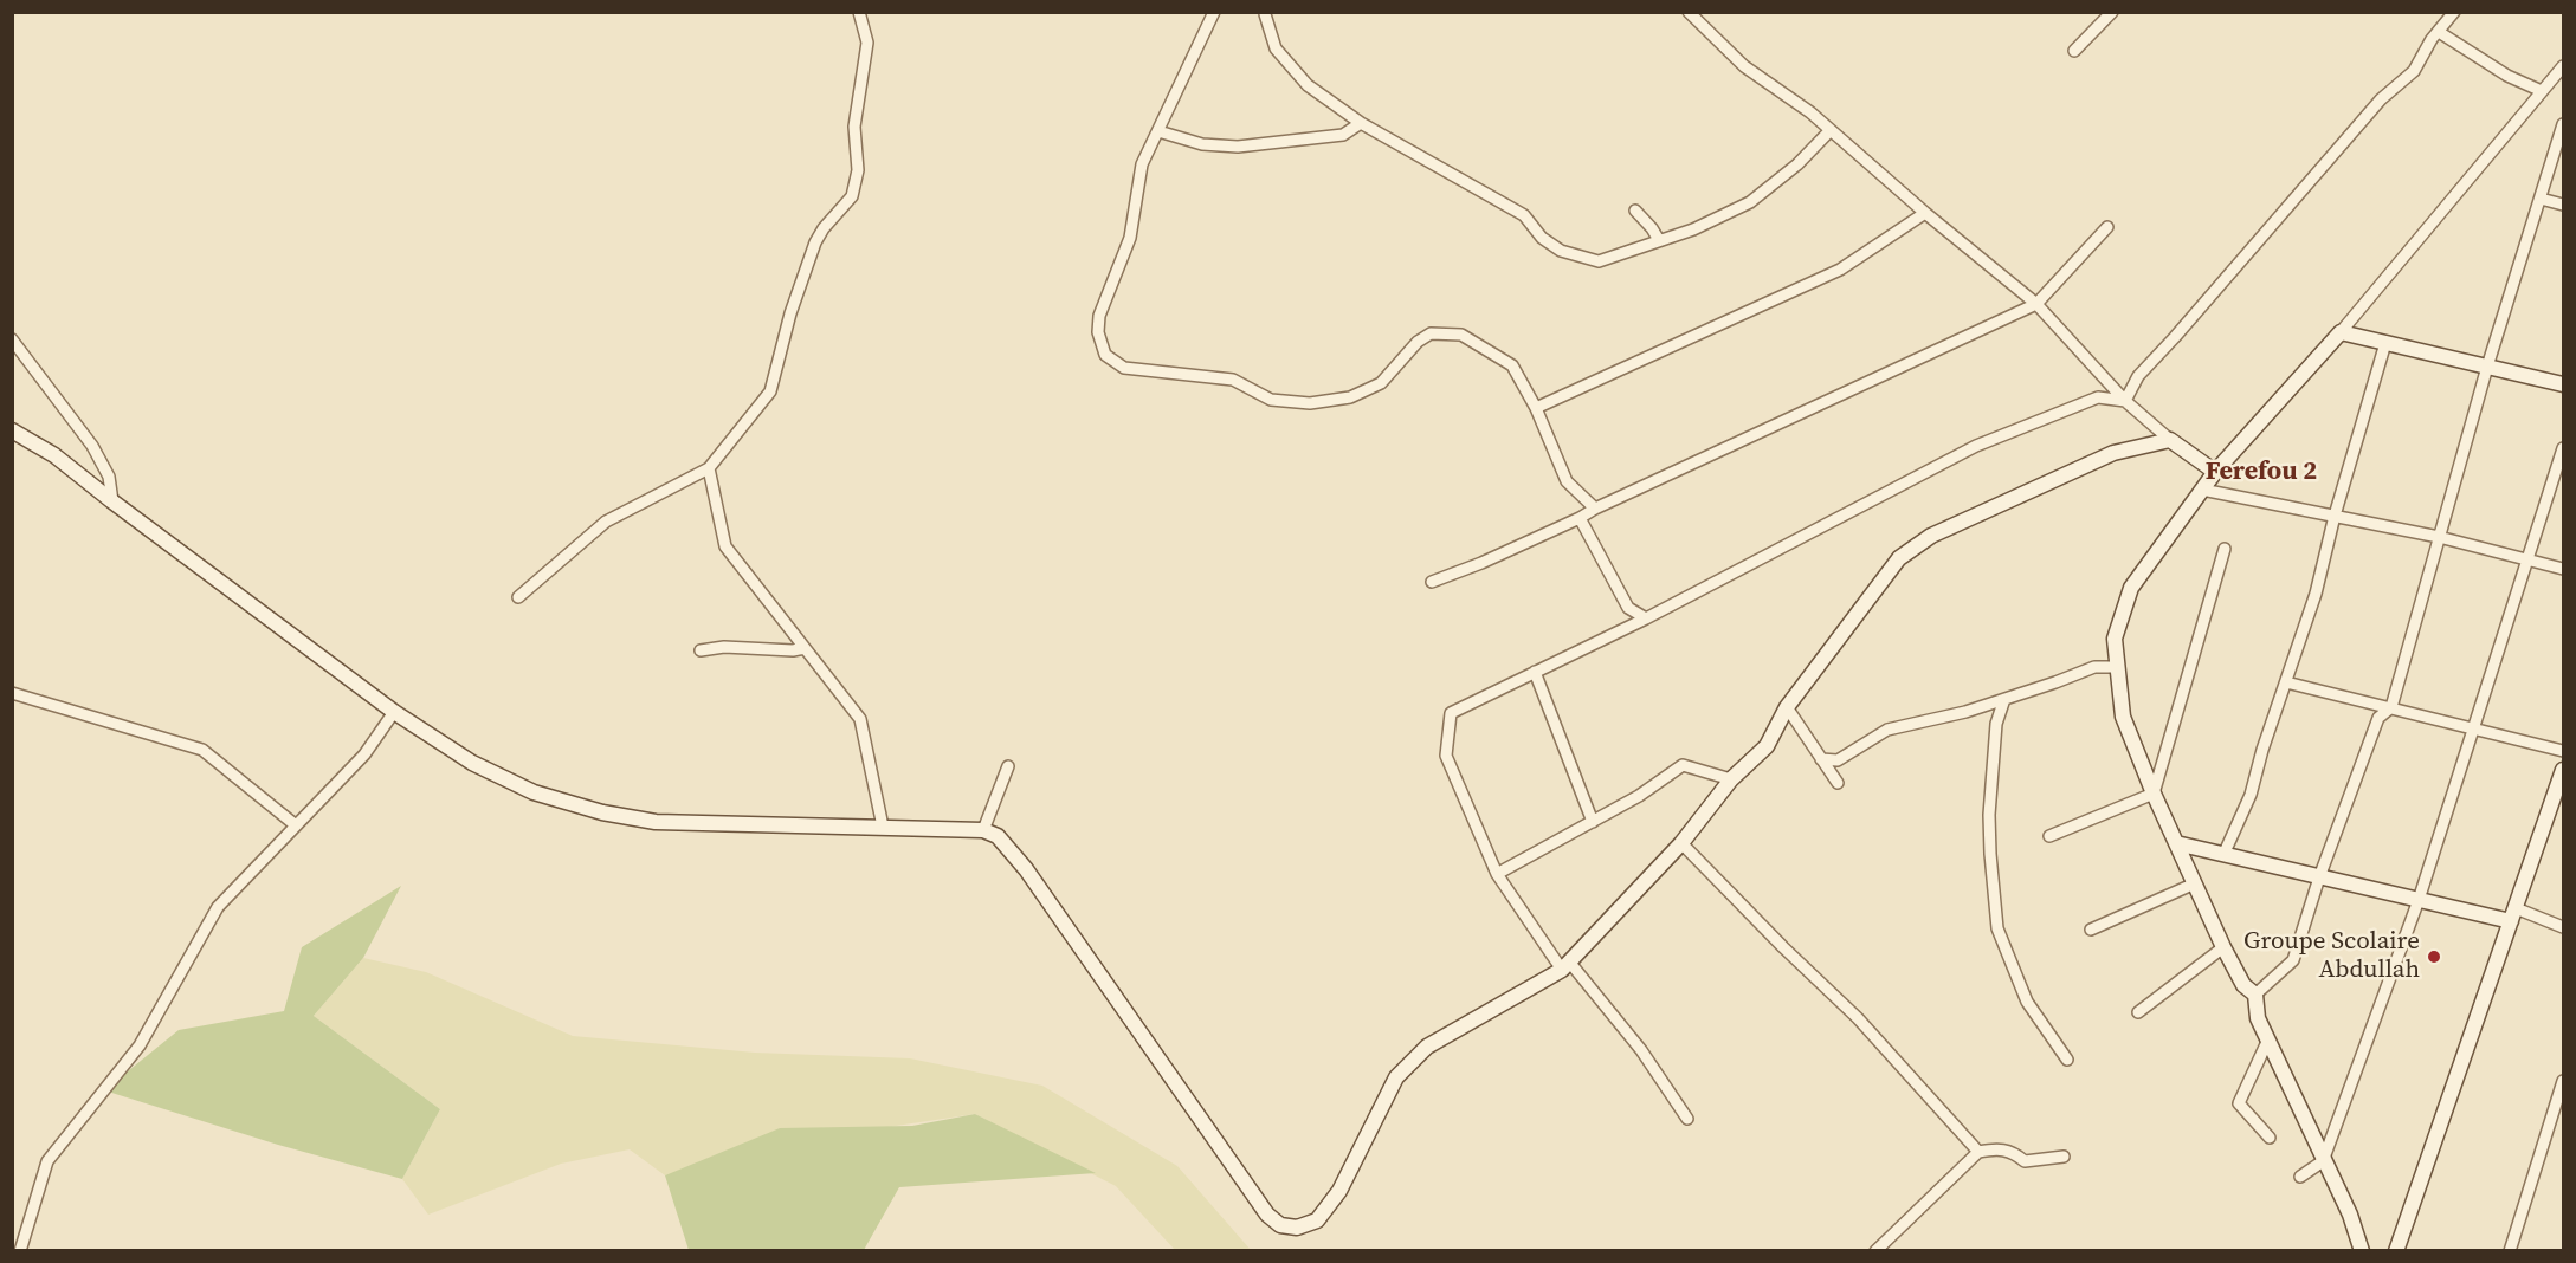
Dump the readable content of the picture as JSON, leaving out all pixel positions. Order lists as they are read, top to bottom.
{
  "districts": ["Ferefou 2"],
  "places": ["Groupe Scolaire Abdullah"]
}
